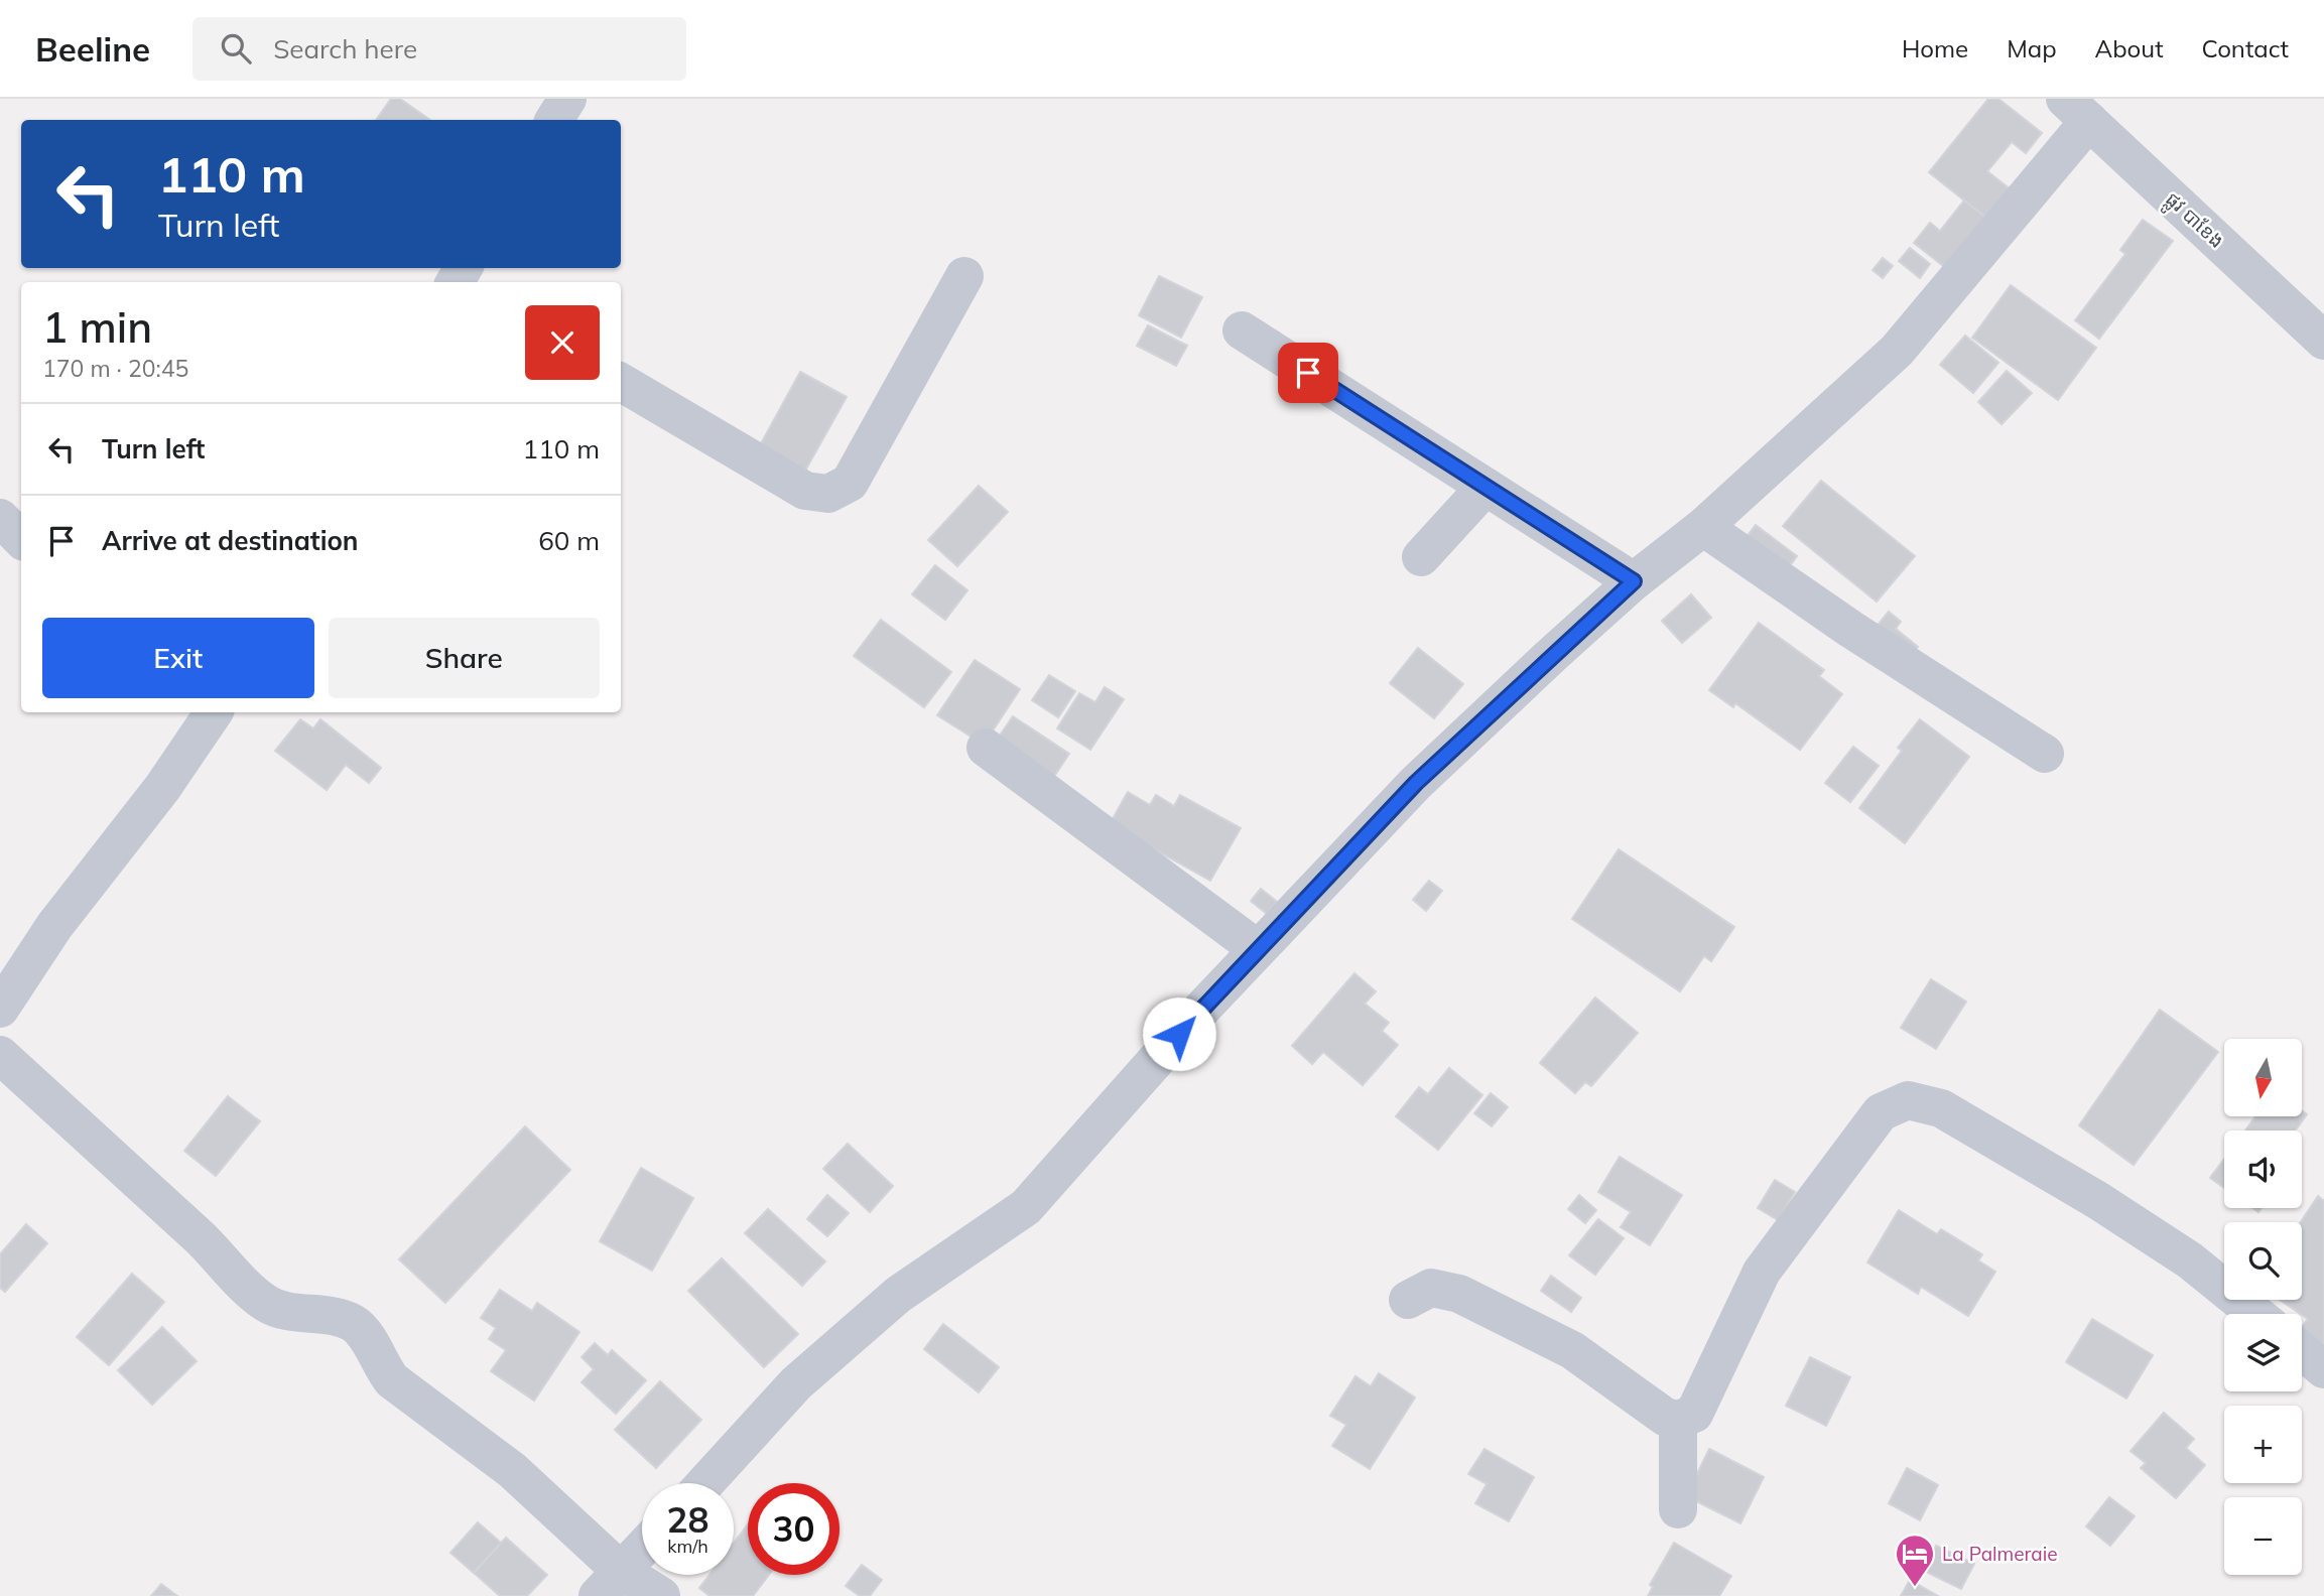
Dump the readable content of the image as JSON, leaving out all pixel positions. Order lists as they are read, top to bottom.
{
  "streets": {
    "street": ["ផ្លូវ បាខែង"]
  },
  "places": {
    "hotel": ["La Palmeraie"]
  },
  "north": "bottom",
  "page": {
    "header": "Beeline",
    "search": "Search here",
    "nav": [
      "Home",
      "Map",
      "About",
      "Contact"
    ],
    "turn": ["110 m", "Turn left"],
    "heading": ["1 min", "170 m · 20:45"],
    "list": [
      {
        "name": "Turn left",
        "value": "110 m"
      },
      {
        "name": "Arrive at destination",
        "value": "60 m"
      }
    ],
    "buttons": ["Exit", "Share"],
    "map_buttons": ["+", "−"],
    "speed": "28 km/h",
    "limit": "30"
  }
}
